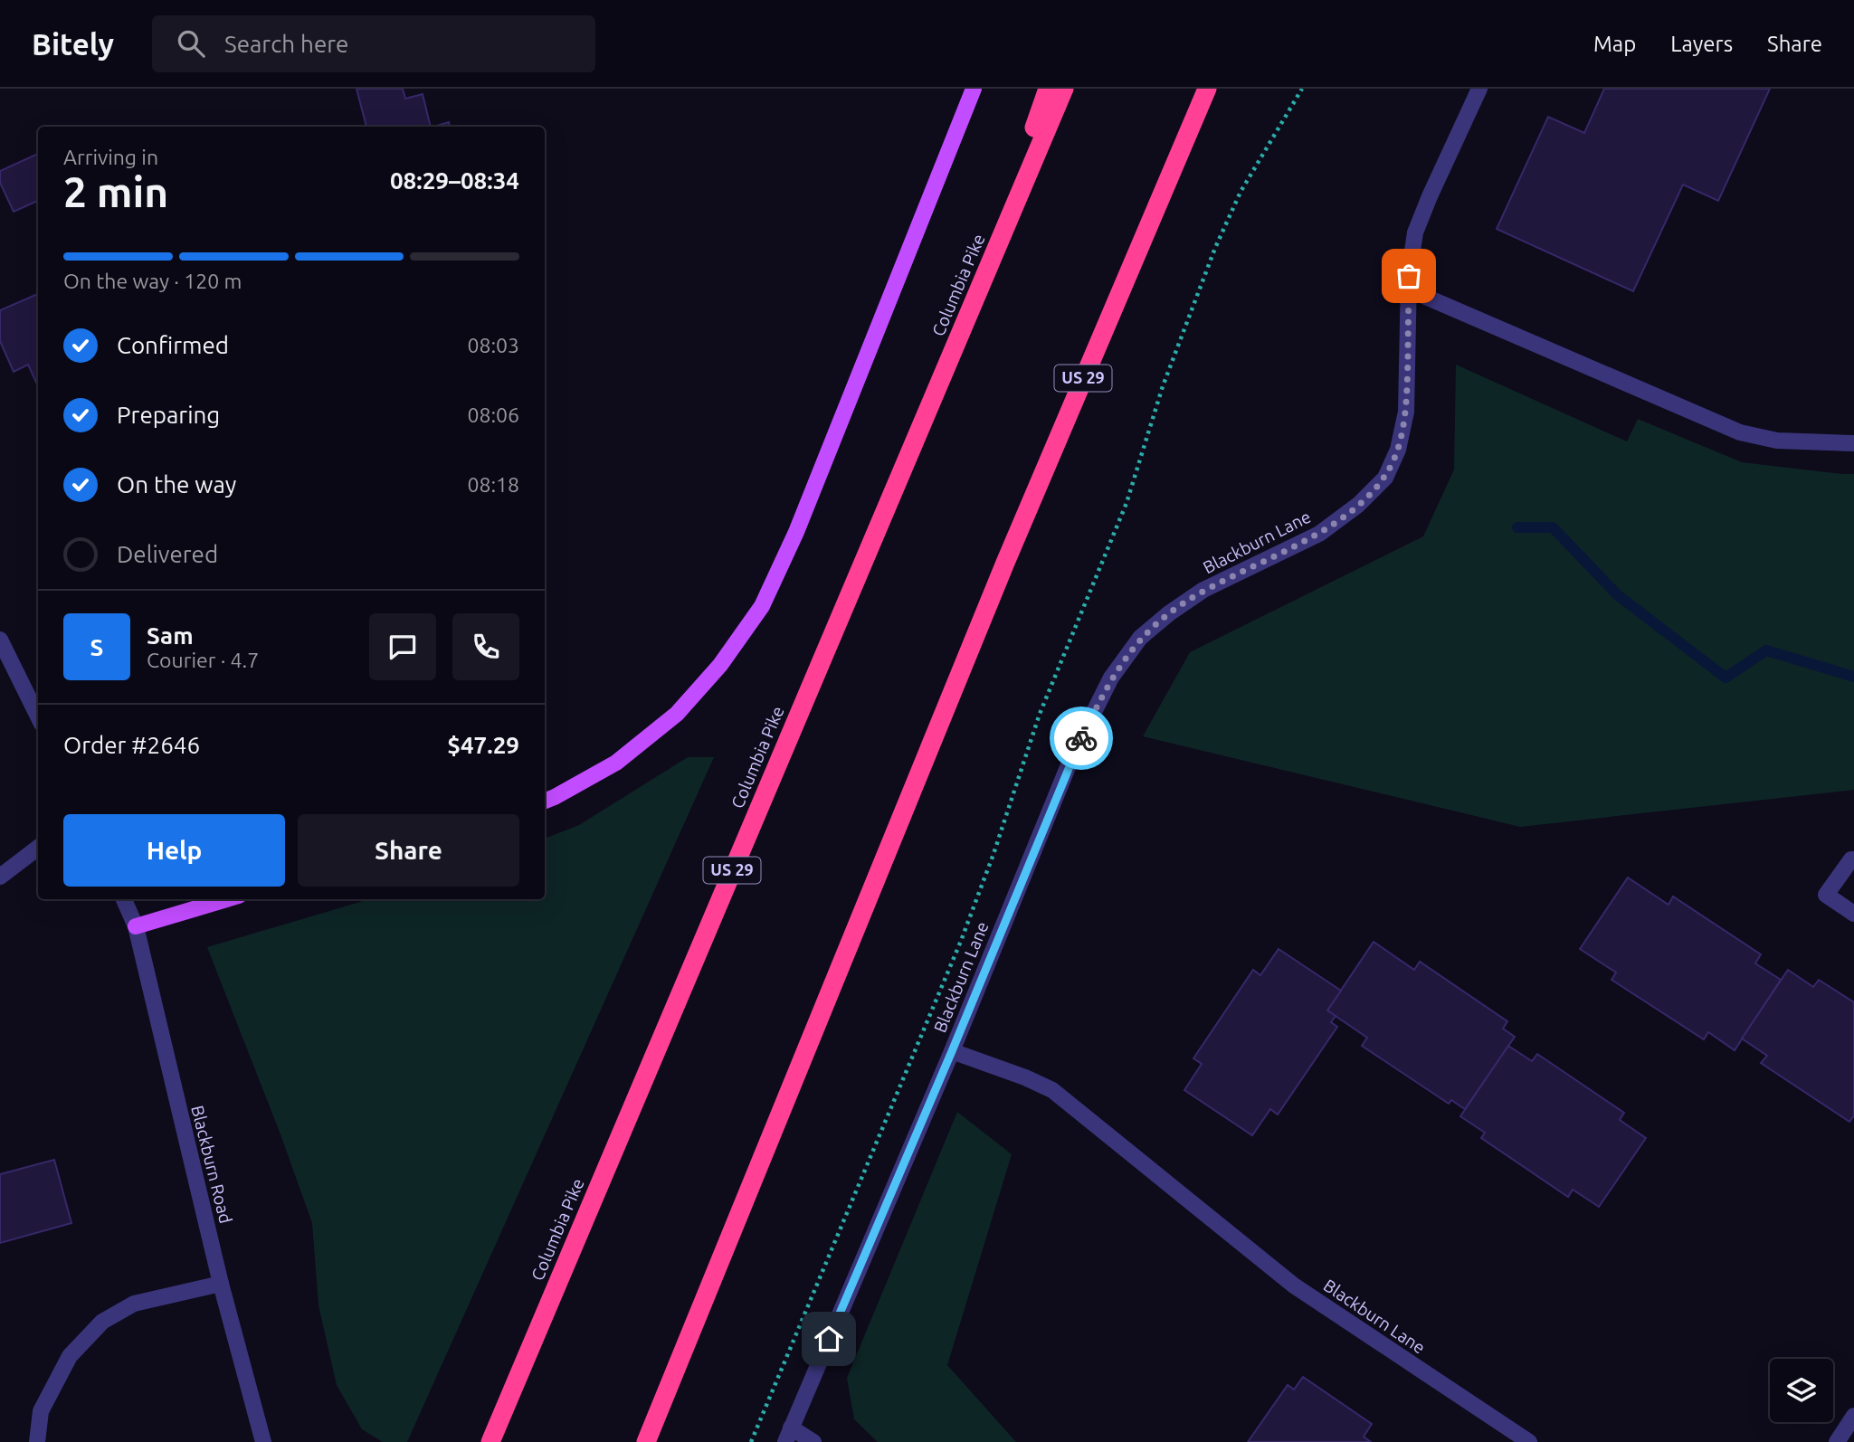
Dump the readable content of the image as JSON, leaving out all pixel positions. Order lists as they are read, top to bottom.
{
  "streets": {
    "highway": ["Columbia Pike", "US 29"],
    "street": ["Blackburn Lane", "Blackburn Road"]
  },
  "page": {
    "header": "Bitely",
    "search": "Search here",
    "nav": ["Map", "Layers", "Share"],
    "heading": ["2 min", "Arriving in", "08:29–08:34"],
    "panel": [
      "Sam",
      "Courier · 4.7",
      "Order #2646",
      "$47.29"
    ],
    "bar": "On the way · 120 m",
    "list": [
      ["Confirmed", "08:03"],
      ["Preparing", "08:06"],
      ["On the way", "08:18"],
      "Delivered"
    ],
    "round": "S",
    "buttons": ["Help", "Share"]
  }
}
